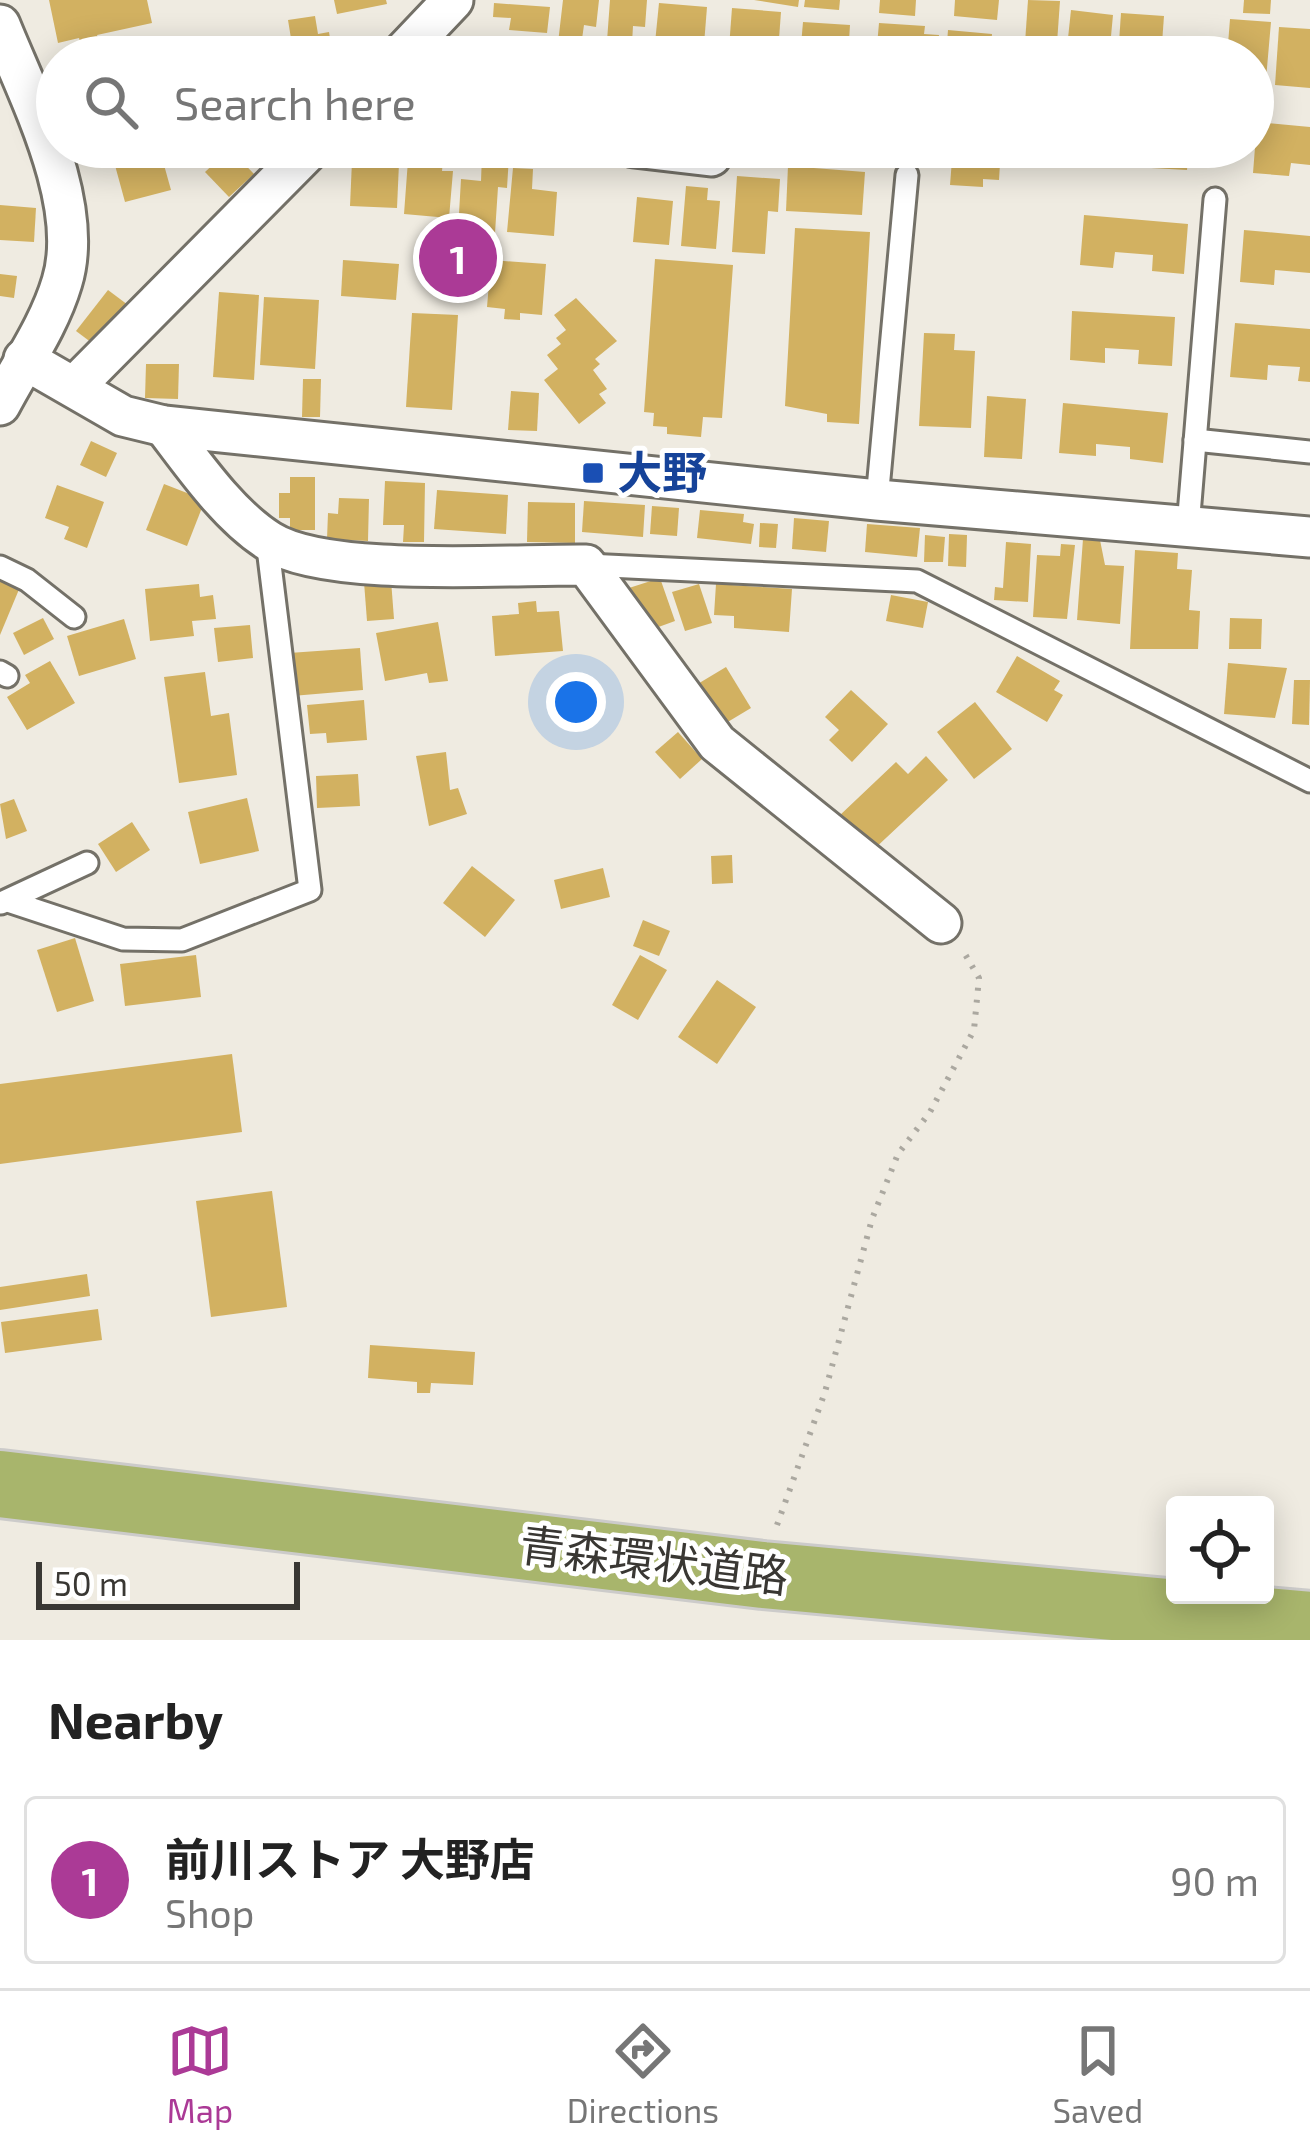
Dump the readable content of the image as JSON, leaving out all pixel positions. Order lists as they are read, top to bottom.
{
  "streets": {
    "highway": ["青森環状道路"]
  },
  "places": {
    "transit": ["大野"]
  },
  "scale_bar": "50 m",
  "page": {
    "search": "Search here",
    "pins": "1",
    "scale": "50 m",
    "heading": "Nearby",
    "list": [
      {
        "mark": "1",
        "name": "前川ストア 大野店",
        "note": "Shop",
        "value": "90 m"
      }
    ],
    "nav": ["Map", "Directions", "Saved"]
  }
}
